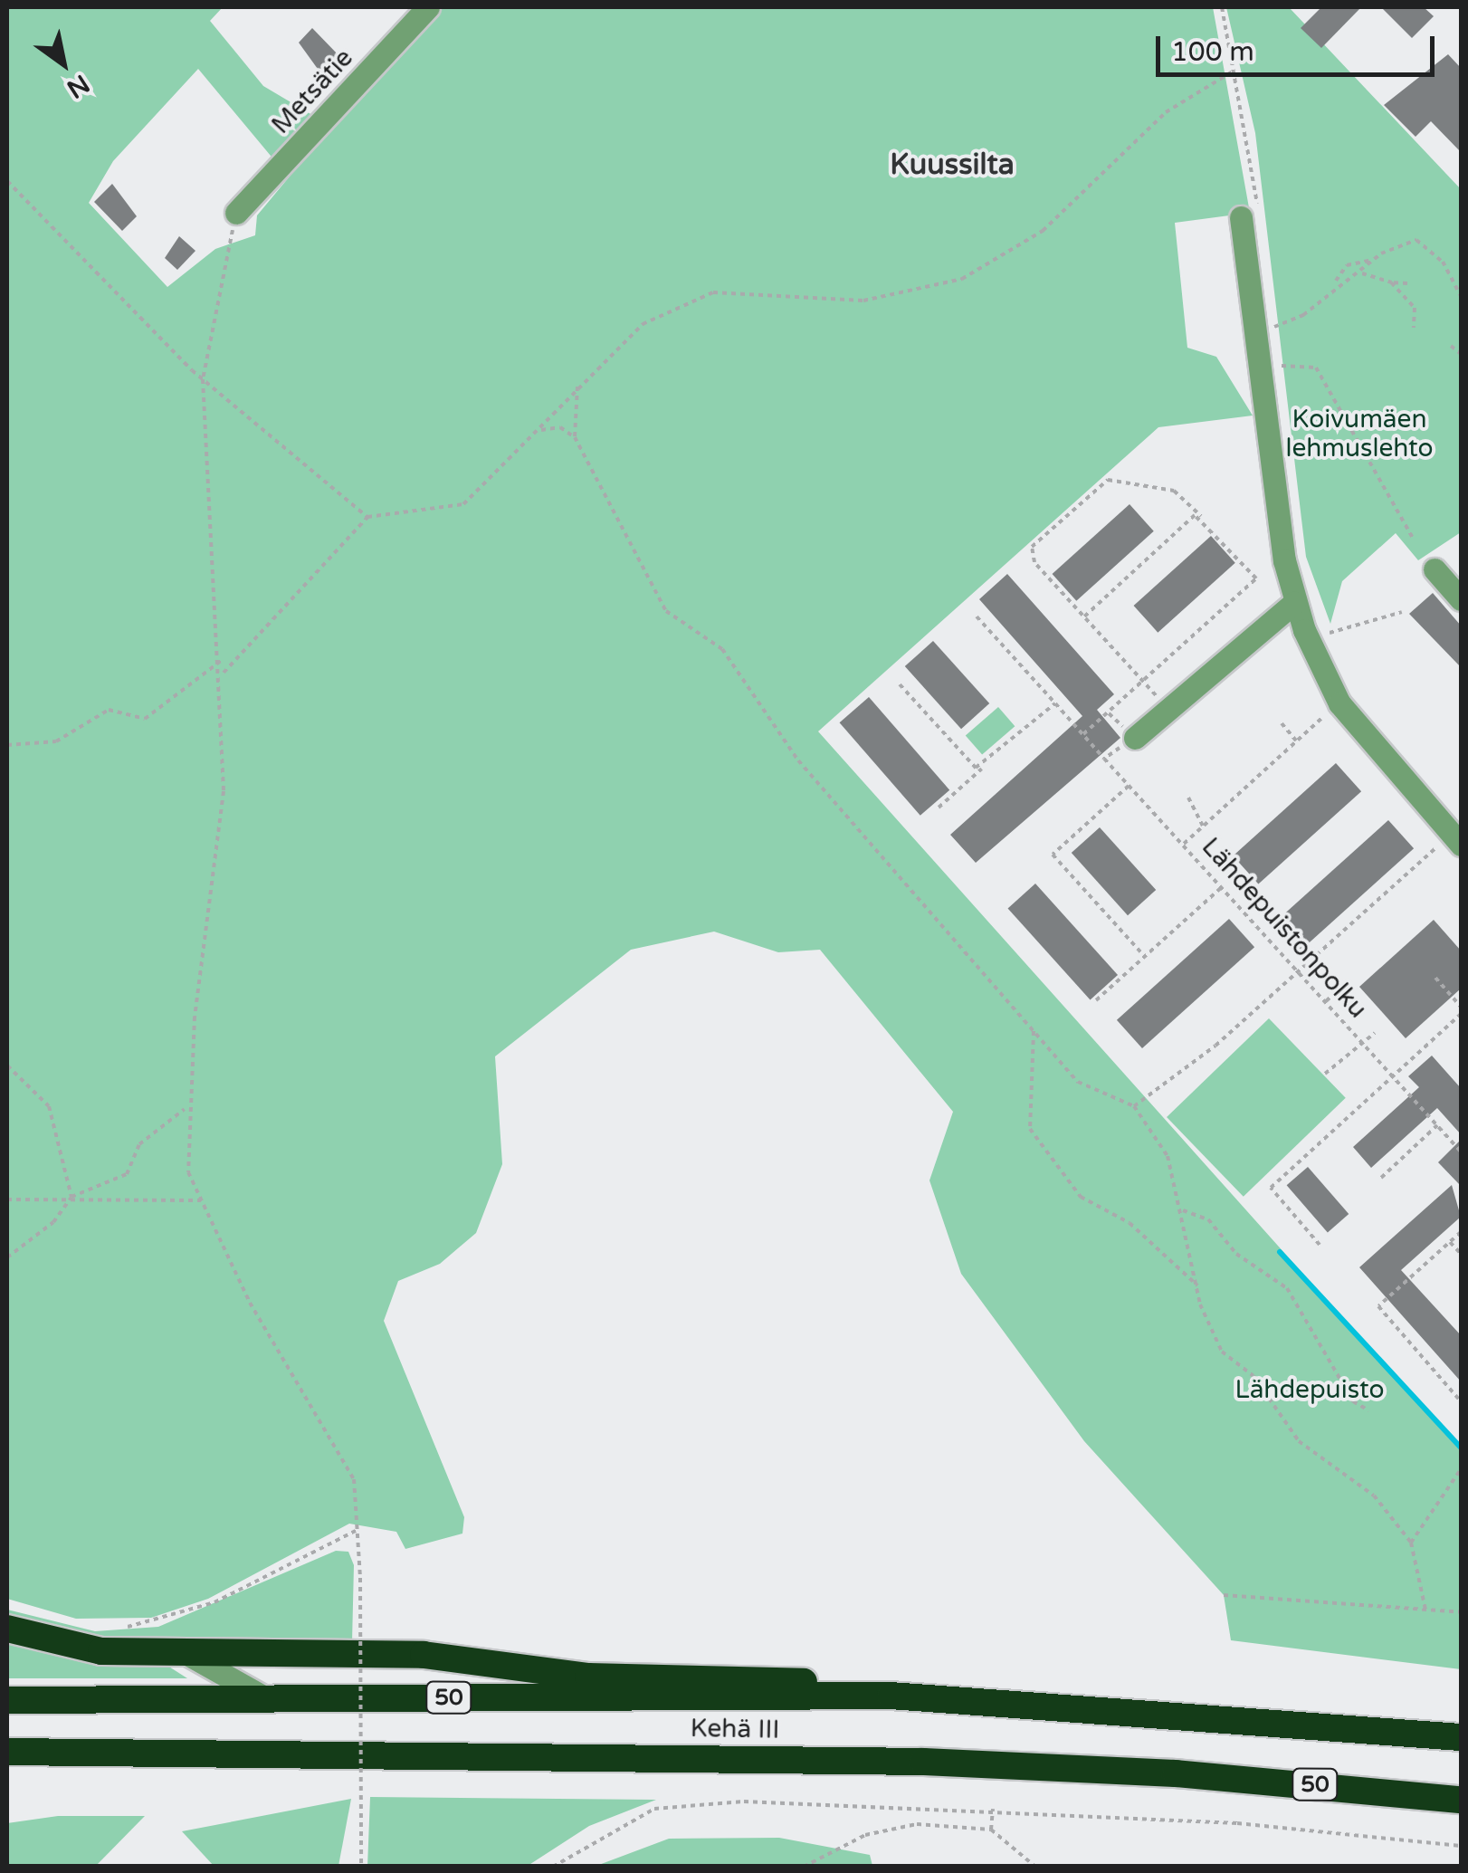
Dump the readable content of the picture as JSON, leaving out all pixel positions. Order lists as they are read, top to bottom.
{
  "streets": {
    "highway": ["50", "Kehä III"],
    "street": ["Metsätie"],
    "path": ["Lähdepuistonpolku"]
  },
  "districts": ["Kuussilta"],
  "parks": ["Koivumäen lehmuslehto", "Lähdepuisto"],
  "scale_bar": "100 m",
  "north": "bottom right"
}
